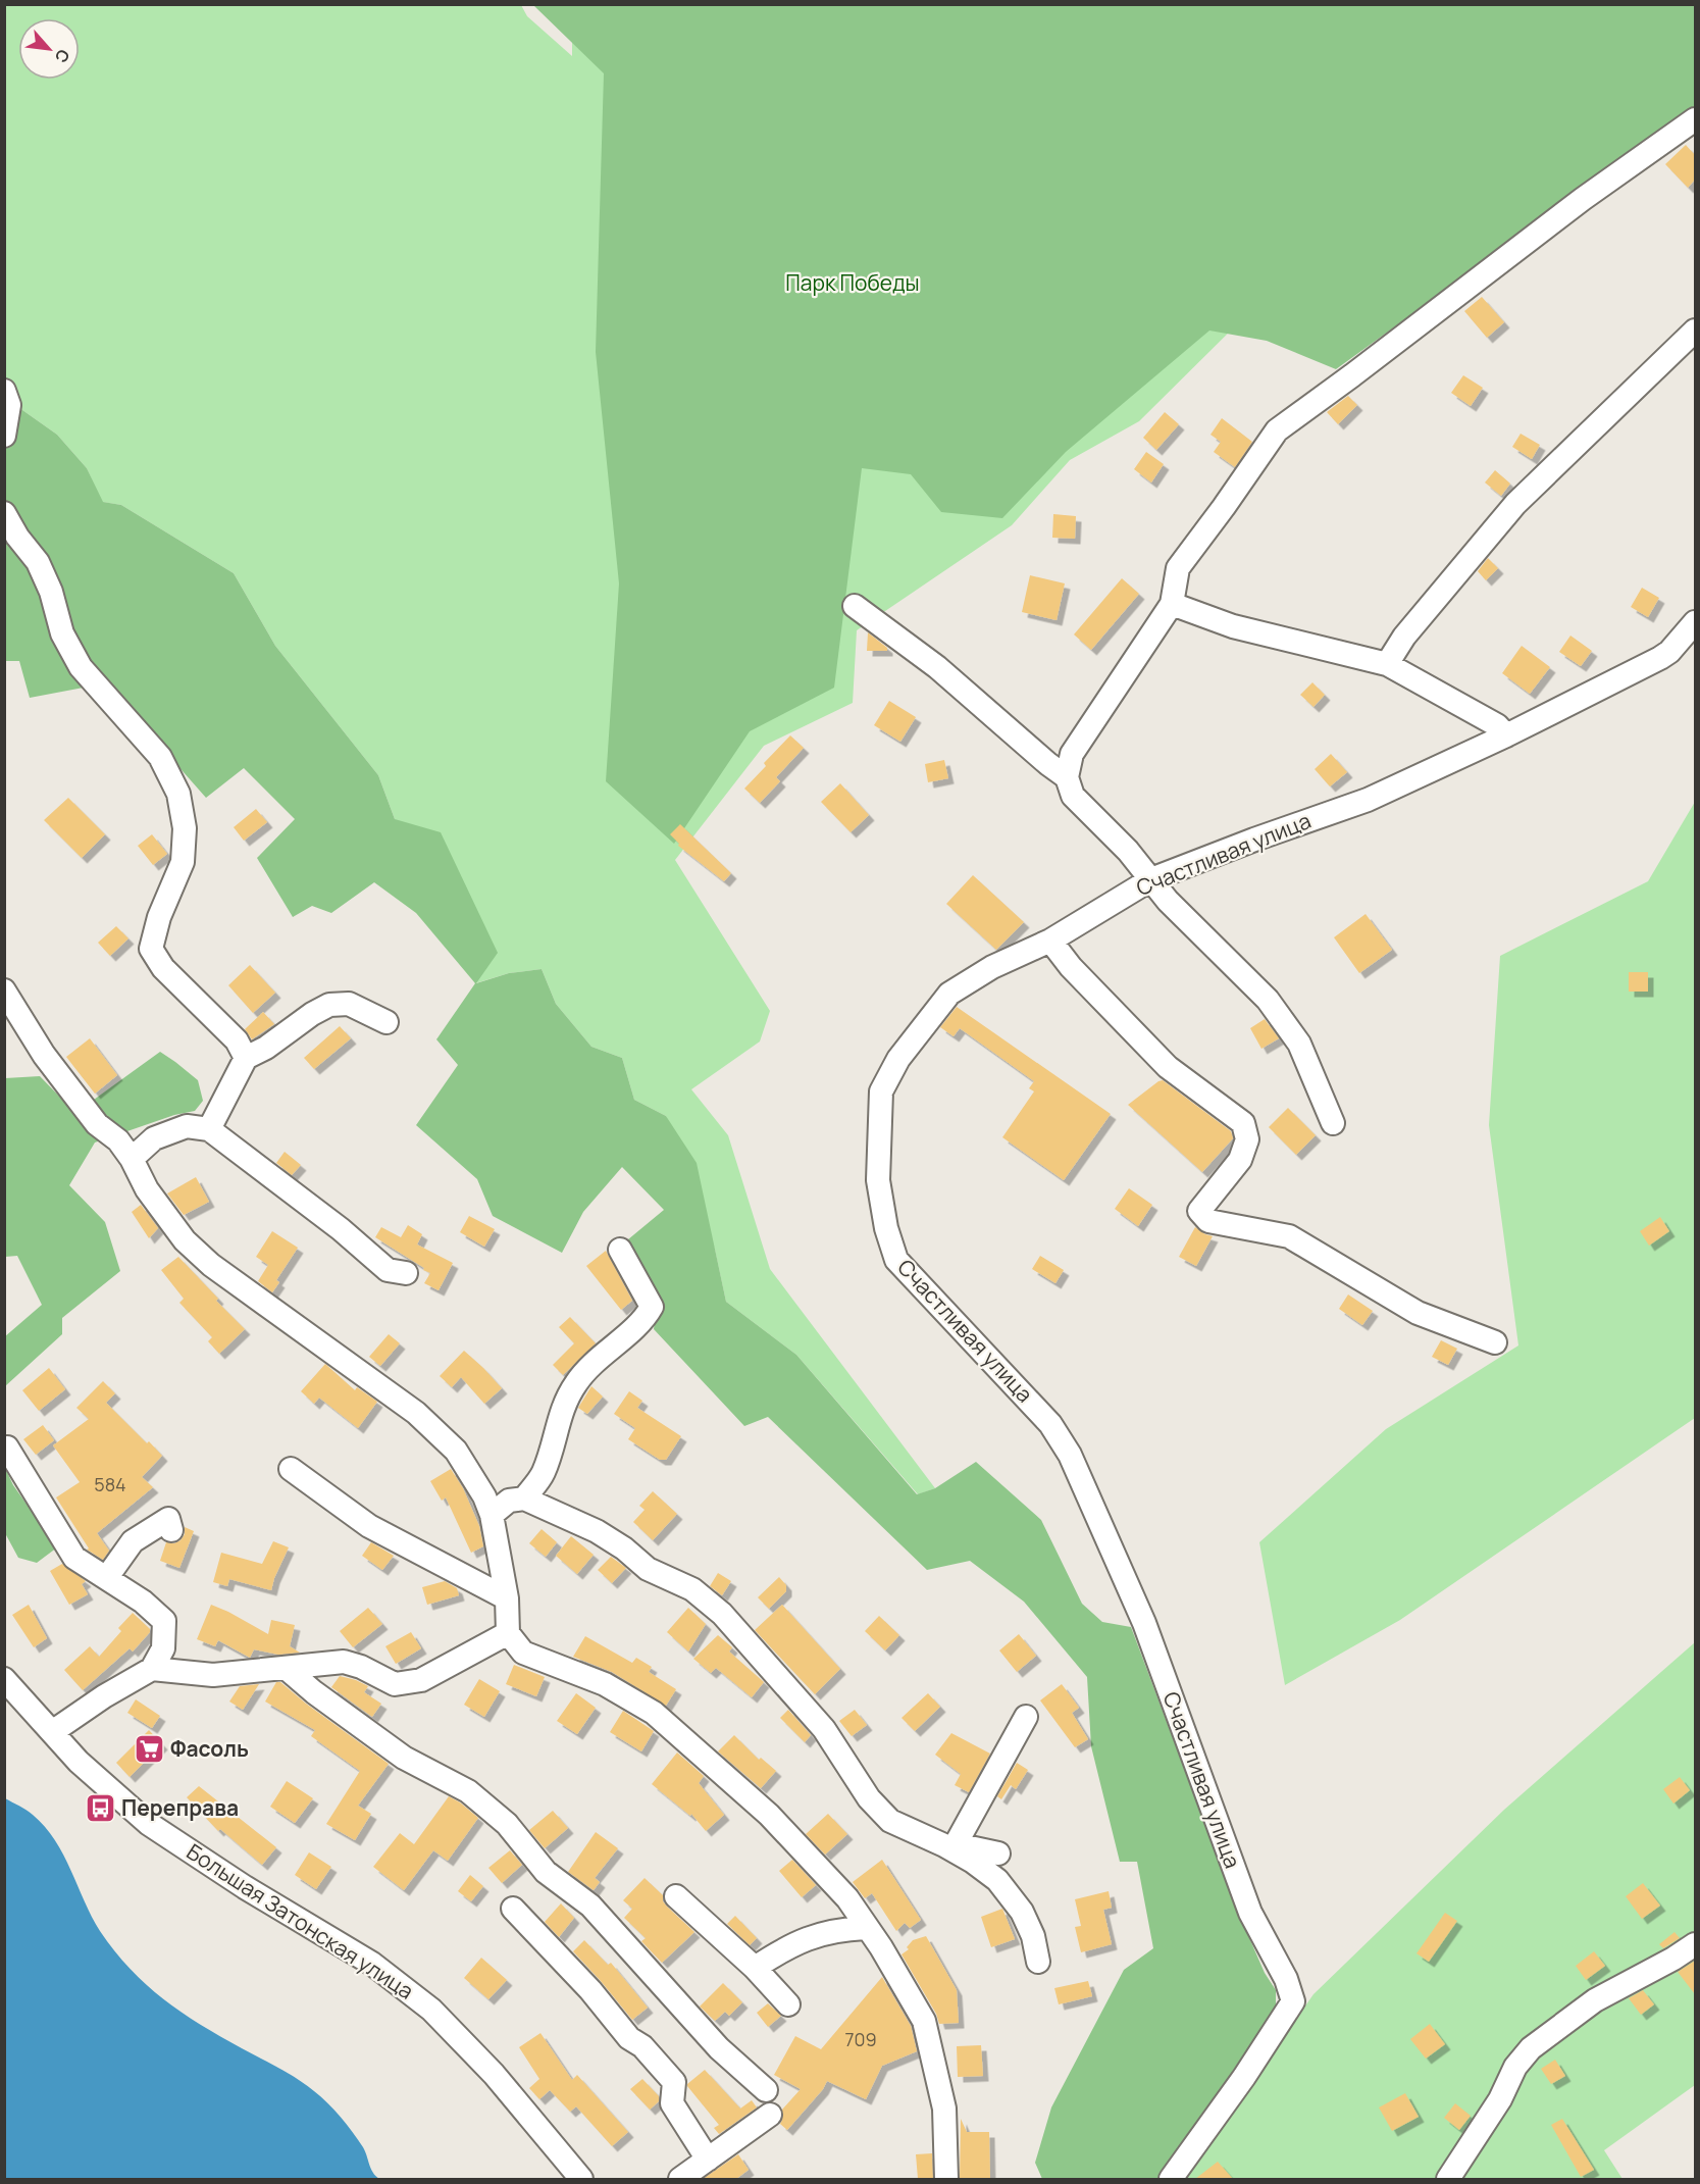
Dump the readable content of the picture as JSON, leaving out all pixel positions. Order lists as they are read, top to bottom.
{
  "streets": {
    "street": ["Счастливая улица", "Большая Затонская улица"]
  },
  "parks": ["Парк Победы"],
  "places": {
    "supermarket": ["Фасоль"],
    "bus stop": ["Переправа"]
  },
  "house_numbers": ["584", "709"],
  "north": "bottom right"
}
